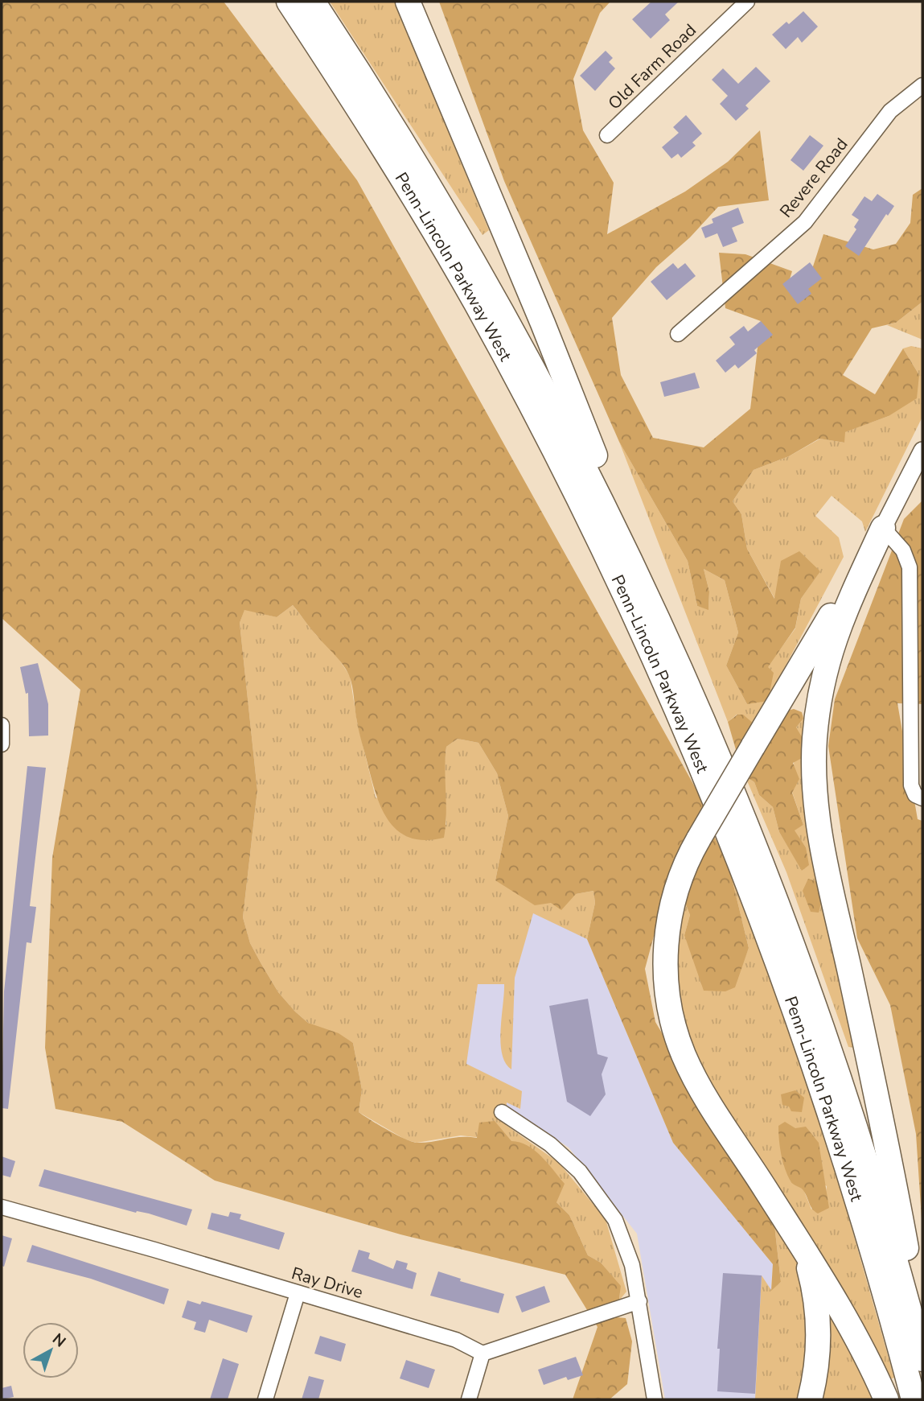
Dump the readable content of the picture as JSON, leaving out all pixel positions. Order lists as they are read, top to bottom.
{
  "streets": {
    "highway": ["Penn-Lincoln Parkway West"],
    "street": ["Old Farm Road", "Revere Road", "Ray Drive"]
  },
  "north": "top right"
}
